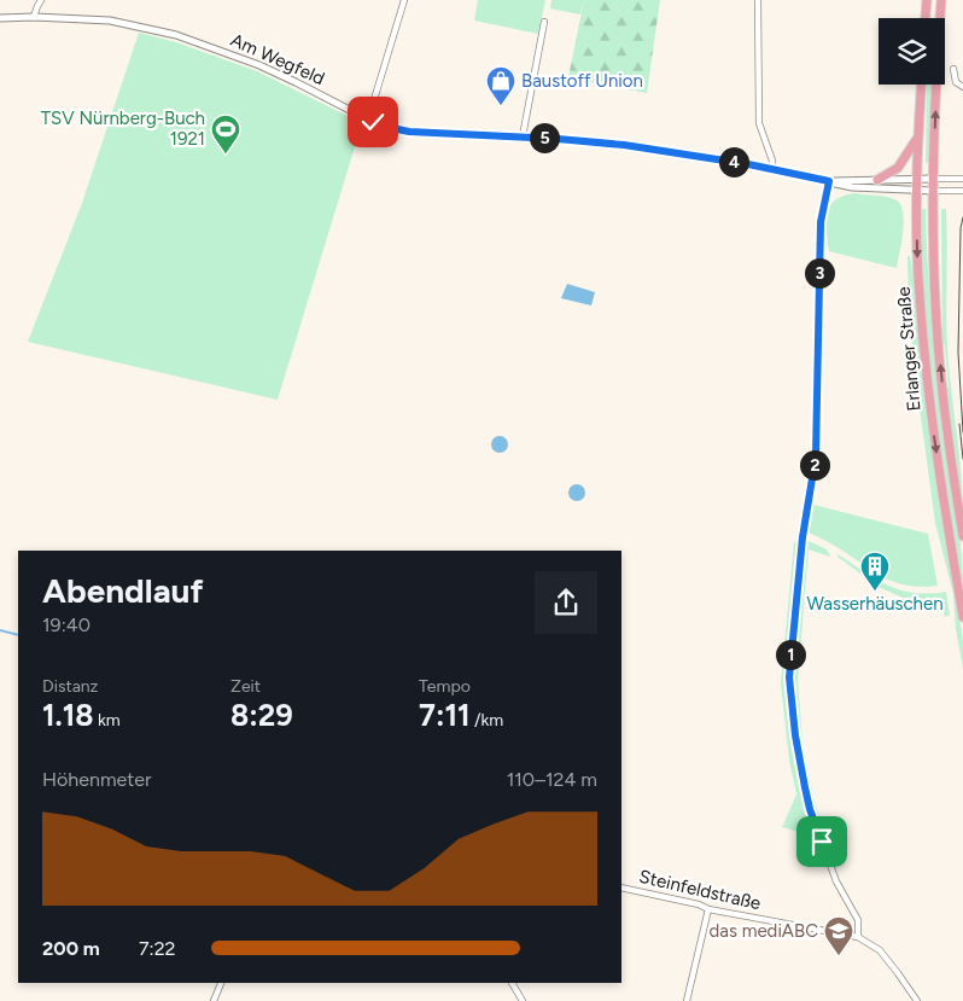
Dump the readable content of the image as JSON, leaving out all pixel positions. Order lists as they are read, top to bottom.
{
  "streets": {
    "main road": ["Erlanger Straße"],
    "street": ["Am Wegfeld", "Steinfeldstraße"]
  },
  "crossings": [
    ["Am Wegfeld", "Erlanger Straße"]
  ],
  "places": {
    "shop": ["Baustoff Union"],
    "sports": ["TSV Nürnberg-Buch 1921"],
    "building": ["Wasserhäuschen"],
    "school or university": ["das mediABC"]
  },
  "page": {
    "pins": [
      "5",
      "4",
      "3",
      "2",
      "1"
    ],
    "heading": ["Abendlauf", "19:40"],
    "stats": [
      ["Distanz", "1.18 km"],
      ["Zeit", "8:29"],
      ["Tempo", "7:11 /km"]
    ],
    "chart": ["Höhenmeter", "110–124 m"],
    "list": [
      {
        "name": "200 m",
        "note": "7:22"
      }
    ]
  }
}
